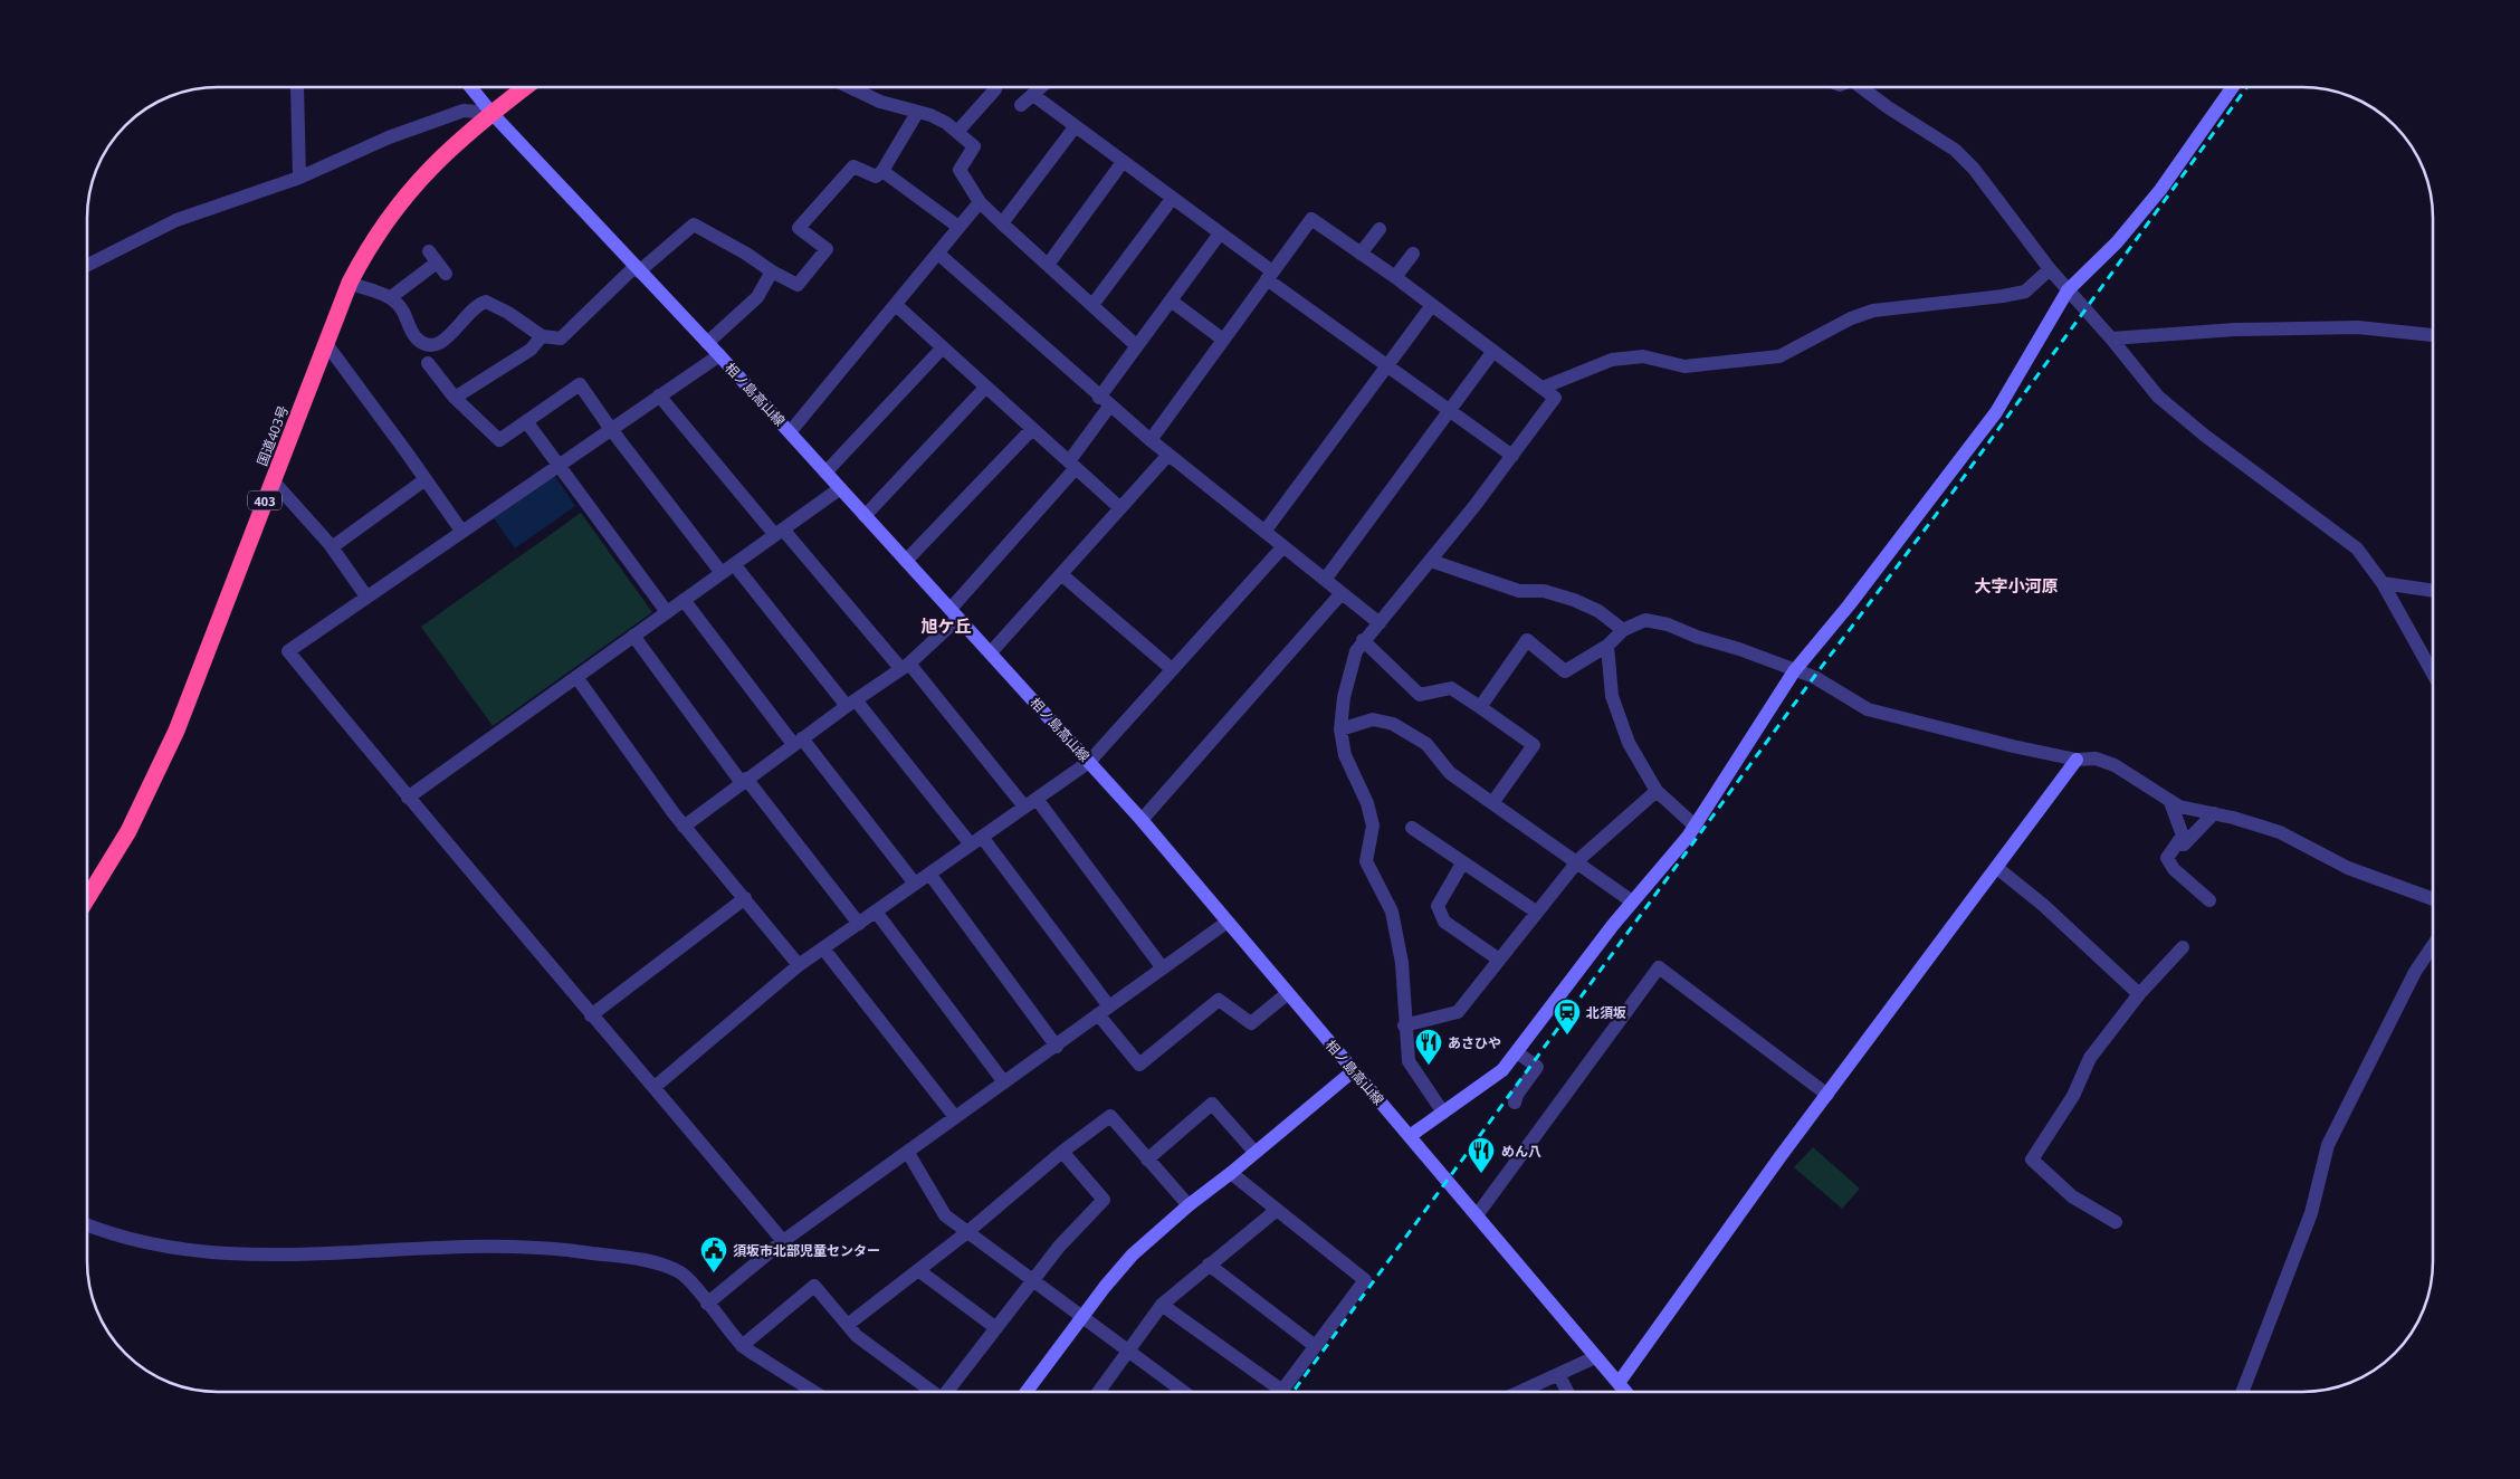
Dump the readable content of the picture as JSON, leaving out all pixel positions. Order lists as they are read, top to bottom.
{
  "streets": {
    "highway": ["国道403号", "403"],
    "street": ["相ノ島高山線"]
  },
  "crossings": [
    ["相ノ島高山線", "国道403号"]
  ],
  "districts": ["大字小河原", "旭ケ丘"],
  "places": {
    "station": ["北須坂"],
    "restaurant": ["あさひや", "めん八"],
    "public building": ["須坂市北部児童センター"]
  }
}
